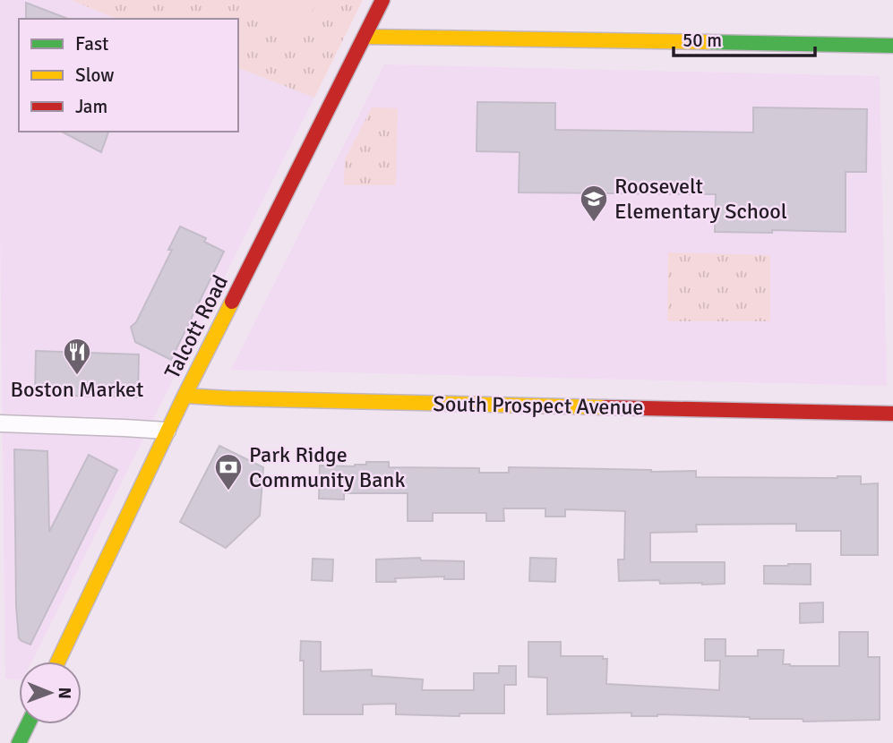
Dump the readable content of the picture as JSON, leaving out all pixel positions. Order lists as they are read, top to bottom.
{
  "streets": {
    "street": ["Talcott Road", "South Prospect Avenue"]
  },
  "crossings": [
    ["Talcott Road", "South Prospect Avenue"]
  ],
  "places": {
    "school or university": ["Roosevelt Elementary School"],
    "restaurant": ["Boston Market"],
    "bank": ["Park Ridge Community Bank"]
  },
  "legend": ["Fast", "Slow", "Jam"],
  "scale_bar": "50 m",
  "north": "right"
}
